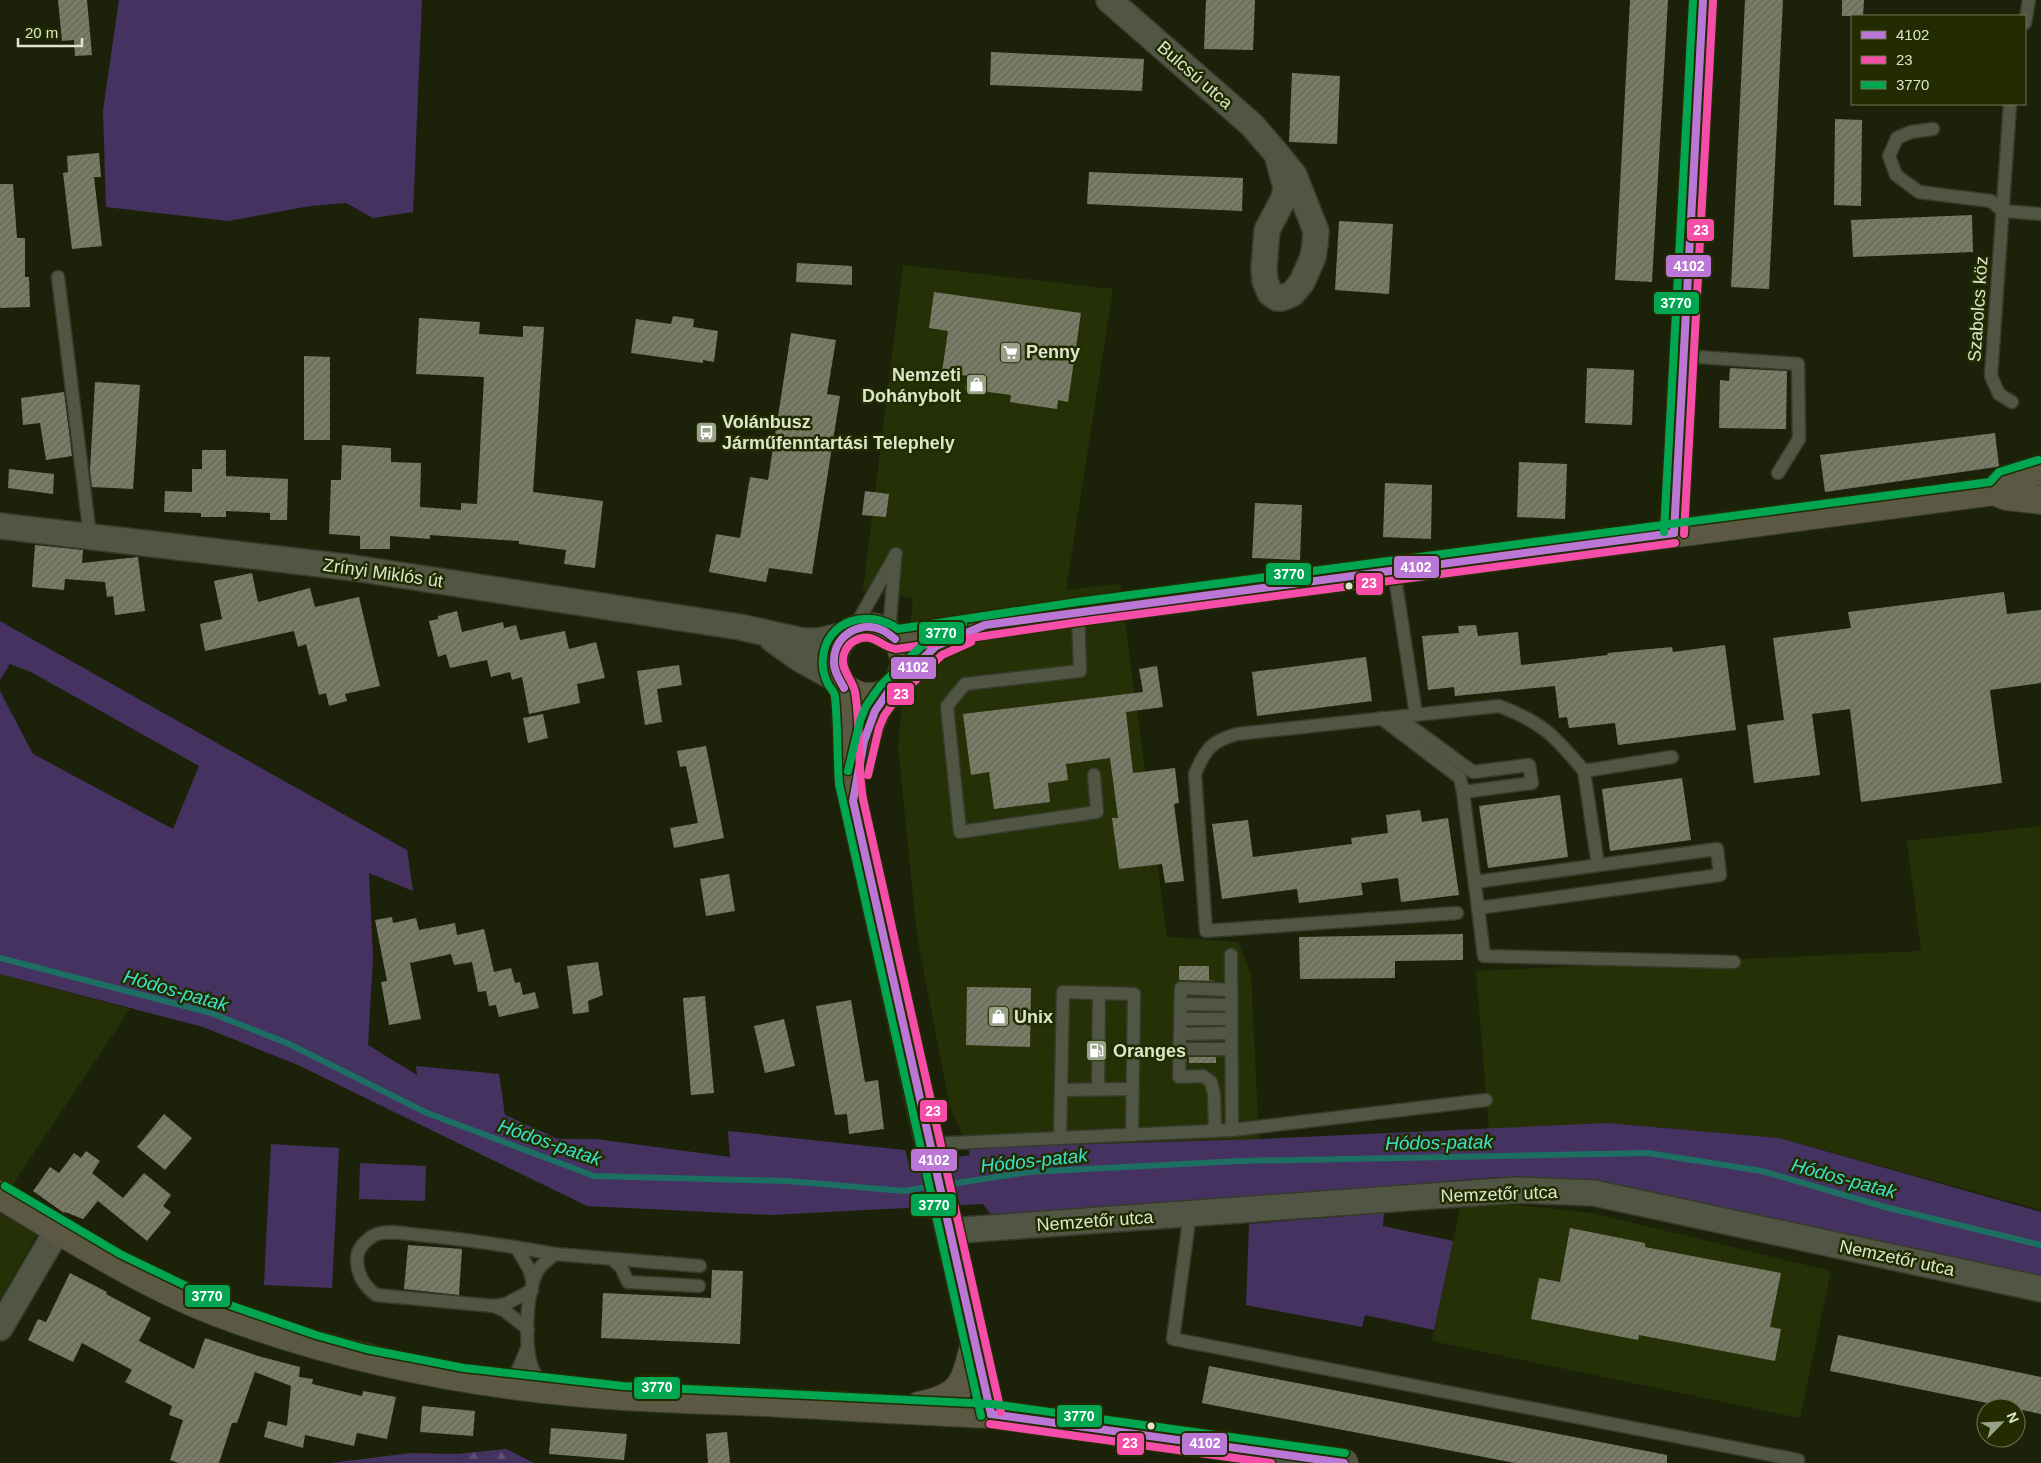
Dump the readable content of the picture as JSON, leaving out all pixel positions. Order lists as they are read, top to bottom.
{
  "streets": {
    "street": ["Bulcsú utca", "Zrínyi Miklós út", "Nemzetőr utca"],
    "lane": ["Szabolcs köz"]
  },
  "water": ["Hódos-patak"],
  "places": {
    "supermarket": ["Penny"],
    "shop": ["Nemzeti Dohánybolt", "Unix"],
    "bus stop": ["Volánbusz Járműfenntartási Telephely"],
    "fuel station": ["Oranges"]
  },
  "lines": ["transit line 4102", "transit line 3770", "transit line 23"],
  "legend": ["4102", "23", "3770"],
  "scale_bar": "20 m",
  "north": "top right"
}
